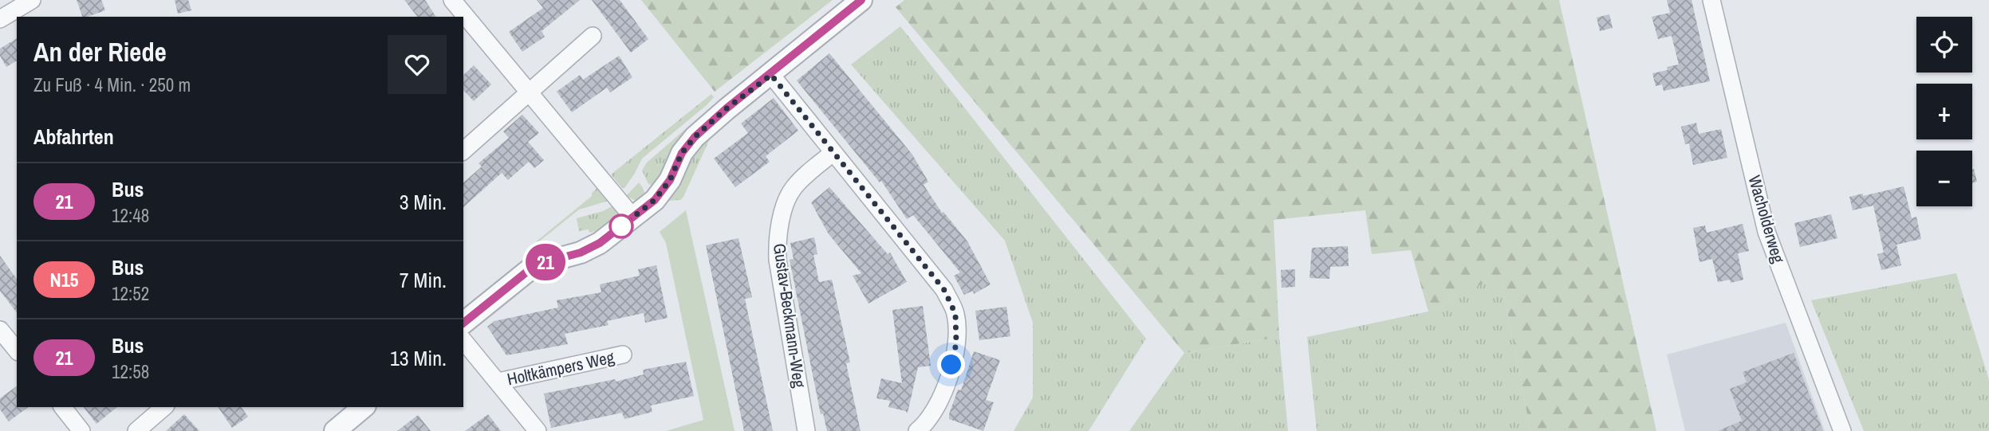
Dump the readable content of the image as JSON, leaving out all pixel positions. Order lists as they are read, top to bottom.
{
  "streets": {
    "street": ["Wacholderweg", "Gustav-Beckmann-Weg", "Holtkämpers Weg"]
  },
  "lines": ["bus line 21"],
  "page": {
    "on_map": "21",
    "map_buttons": ["+", "−"],
    "heading": [
      ["An der Riede", "Zu Fuß · 4 Min. · 250 m"],
      "Abfahrten"
    ],
    "list": [
      {
        "mark": "21",
        "name": "Bus",
        "note": "12:48",
        "value": "3 Min."
      },
      {
        "mark": "N15",
        "name": "Bus",
        "note": "12:52",
        "value": "7 Min."
      },
      {
        "mark": "21",
        "name": "Bus",
        "note": "12:58",
        "value": "13 Min."
      }
    ]
  }
}
